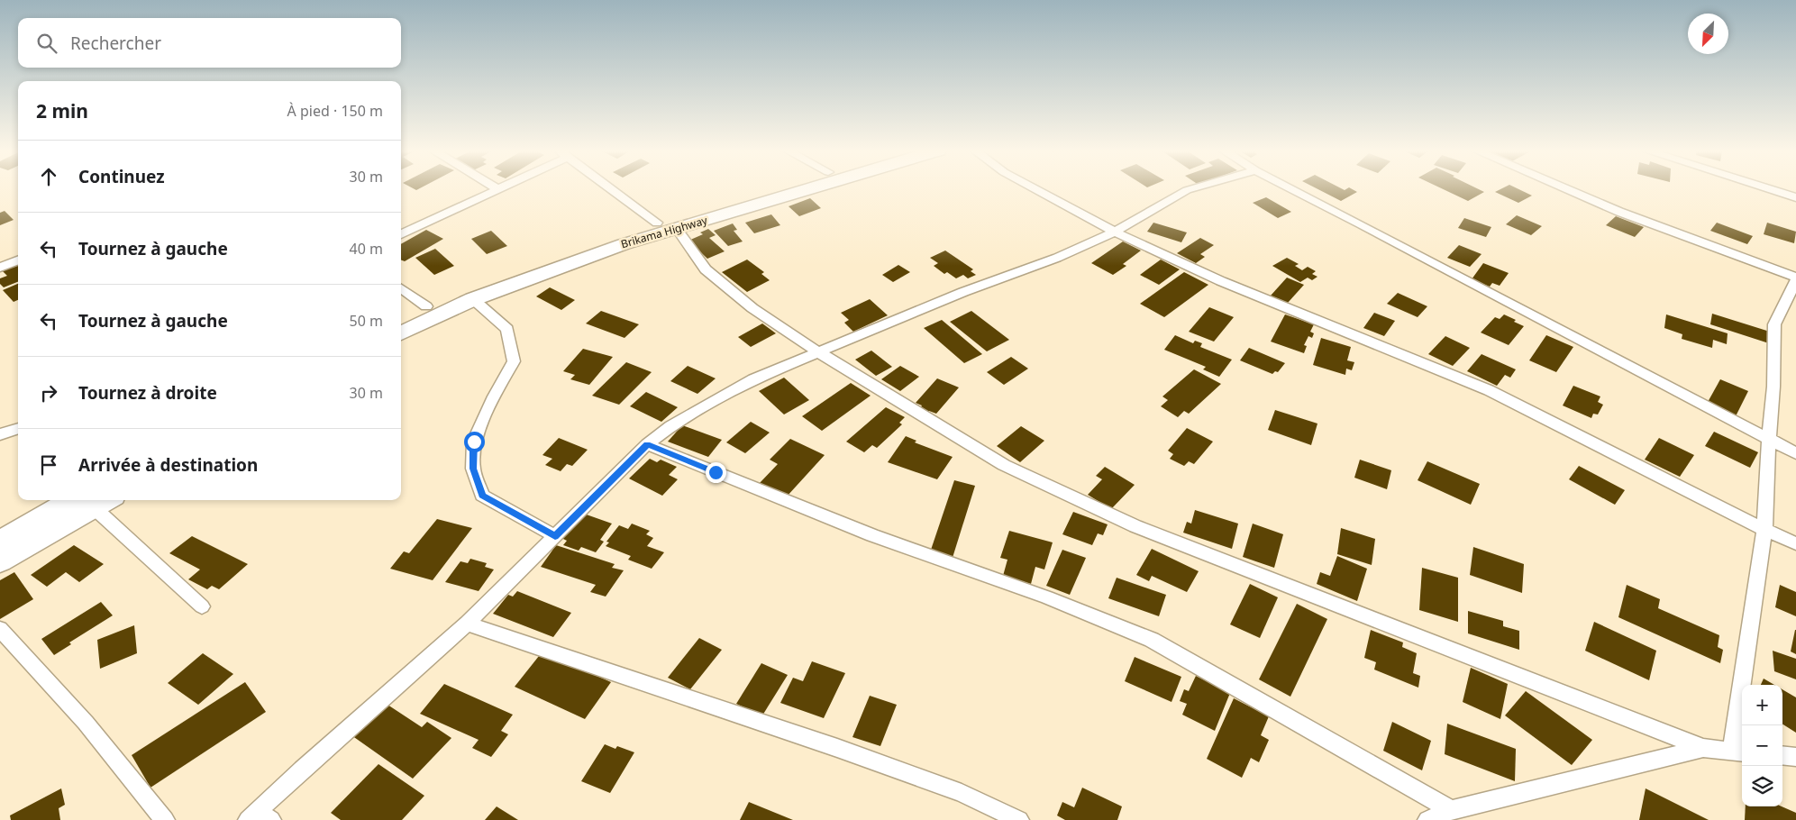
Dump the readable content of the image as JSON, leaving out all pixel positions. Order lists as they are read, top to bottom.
{
  "streets": {
    "highway": ["Brikama Highway"]
  },
  "north": "bottom left",
  "page": {
    "search": "Rechercher",
    "heading": ["2 min", "À pied · 150 m"],
    "list": [
      ["Continuez", "30 m"],
      ["Tournez à gauche", "40 m"],
      ["Tournez à gauche", "50 m"],
      ["Tournez à droite", "30 m"],
      "Arrivée à destination"
    ],
    "map_buttons": ["+", "−"]
  }
}
